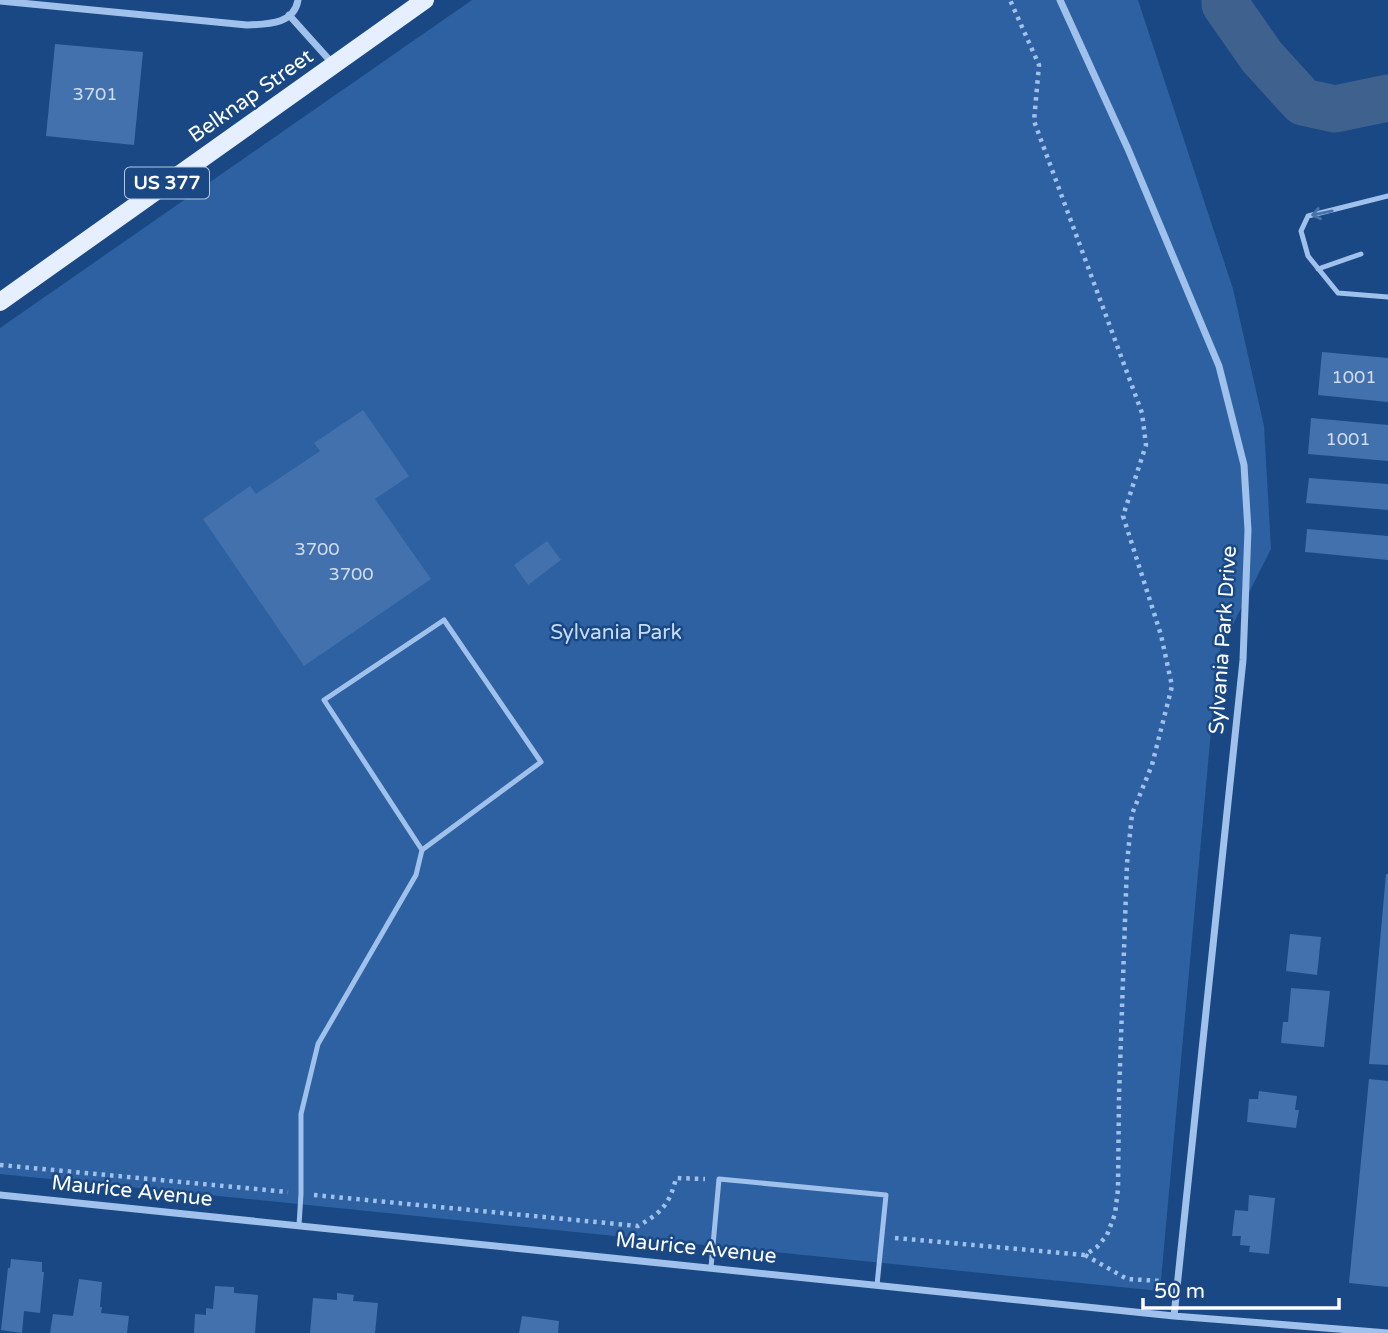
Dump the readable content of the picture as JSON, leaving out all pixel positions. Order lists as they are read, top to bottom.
{
  "streets": {
    "main road": ["Belknap Street", "US 377"],
    "street": ["Sylvania Park Drive", "Maurice Avenue"]
  },
  "crossings": [
    ["Sylvania Park Drive", "Maurice Avenue"]
  ],
  "parks": ["Sylvania Park"],
  "house_numbers": [
    "3701",
    "1001",
    "1001",
    "3700",
    "3700"
  ],
  "scale_bar": "50 m"
}
